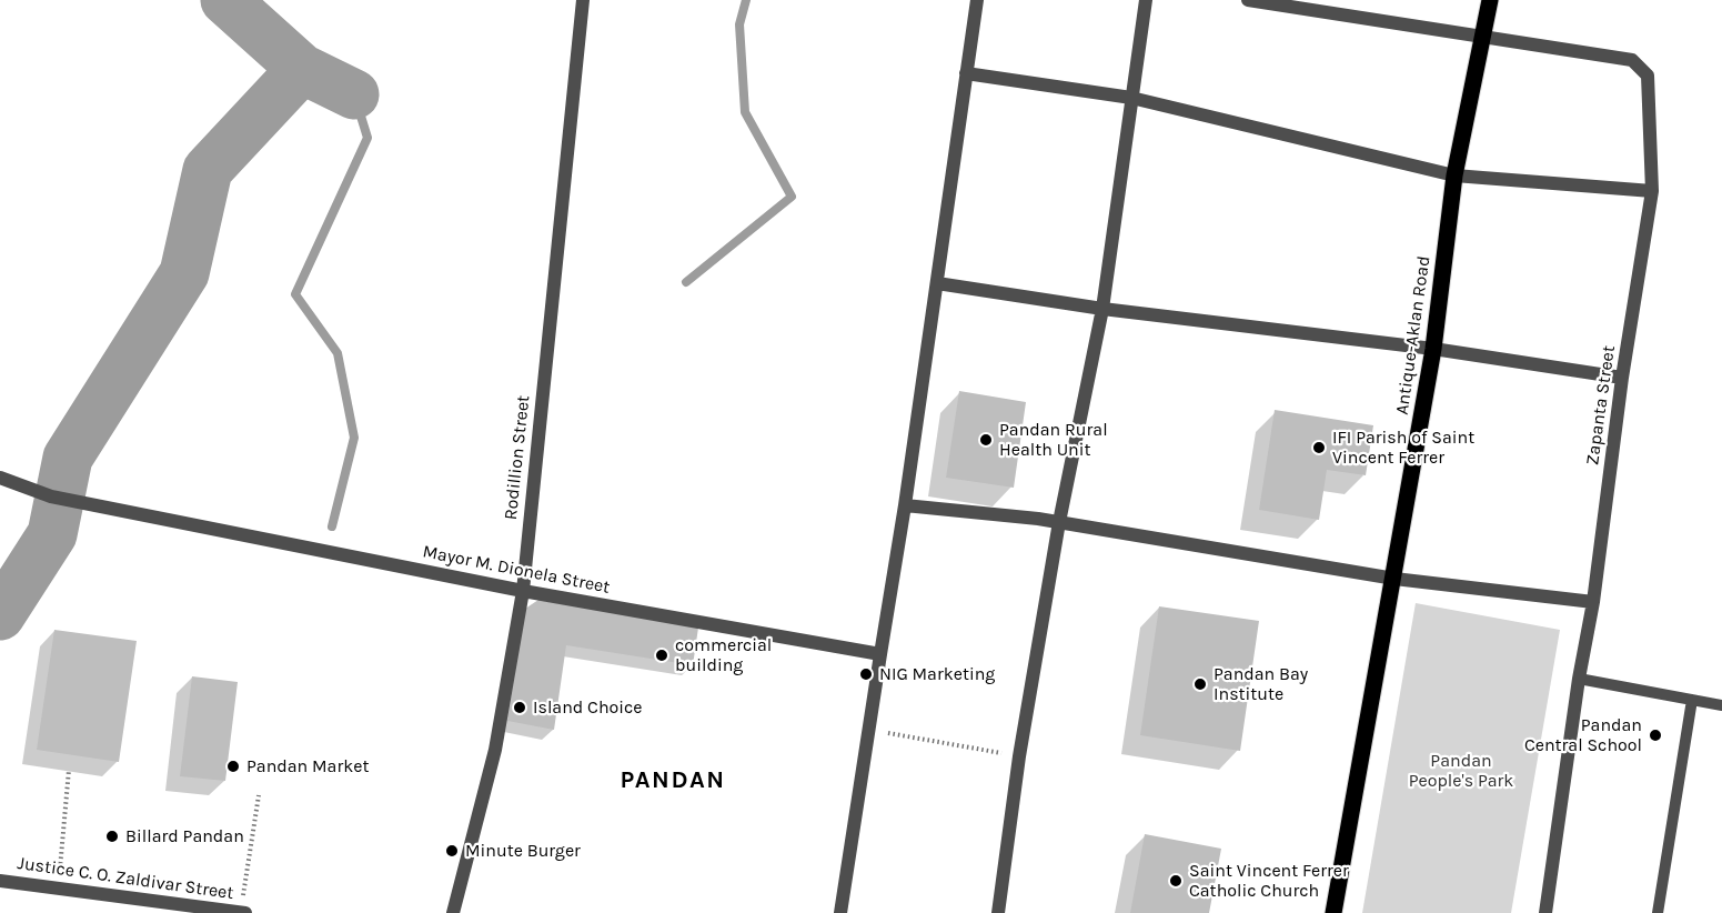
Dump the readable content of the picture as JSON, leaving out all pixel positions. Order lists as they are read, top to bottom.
{
  "streets": {
    "main road": ["Antique-Aklan Road"],
    "street": [
      "Zapanta Street",
      "Rodillion Street",
      "Mayor M. Dionela Street",
      "Justice C. O. Zaldivar Street"
    ]
  },
  "crossings": [
    ["Antique-Aklan Road", "Zapanta Street"],
    ["Rodillion Street", "Mayor M. Dionela Street"]
  ],
  "districts": ["PANDAN"],
  "parks": ["Pandan People's Park"],
  "places": [
    "Pandan Rural Health Unit",
    "IFI Parish of Saint Vincent Ferrer",
    "commercial building",
    "NIG Marketing",
    "Pandan Bay Institute",
    "Island Choice",
    "Pandan Central School",
    "Pandan Market",
    "Billard Pandan",
    "Minute Burger",
    "Saint Vincent Ferrer Catholic Church"
  ]
}
